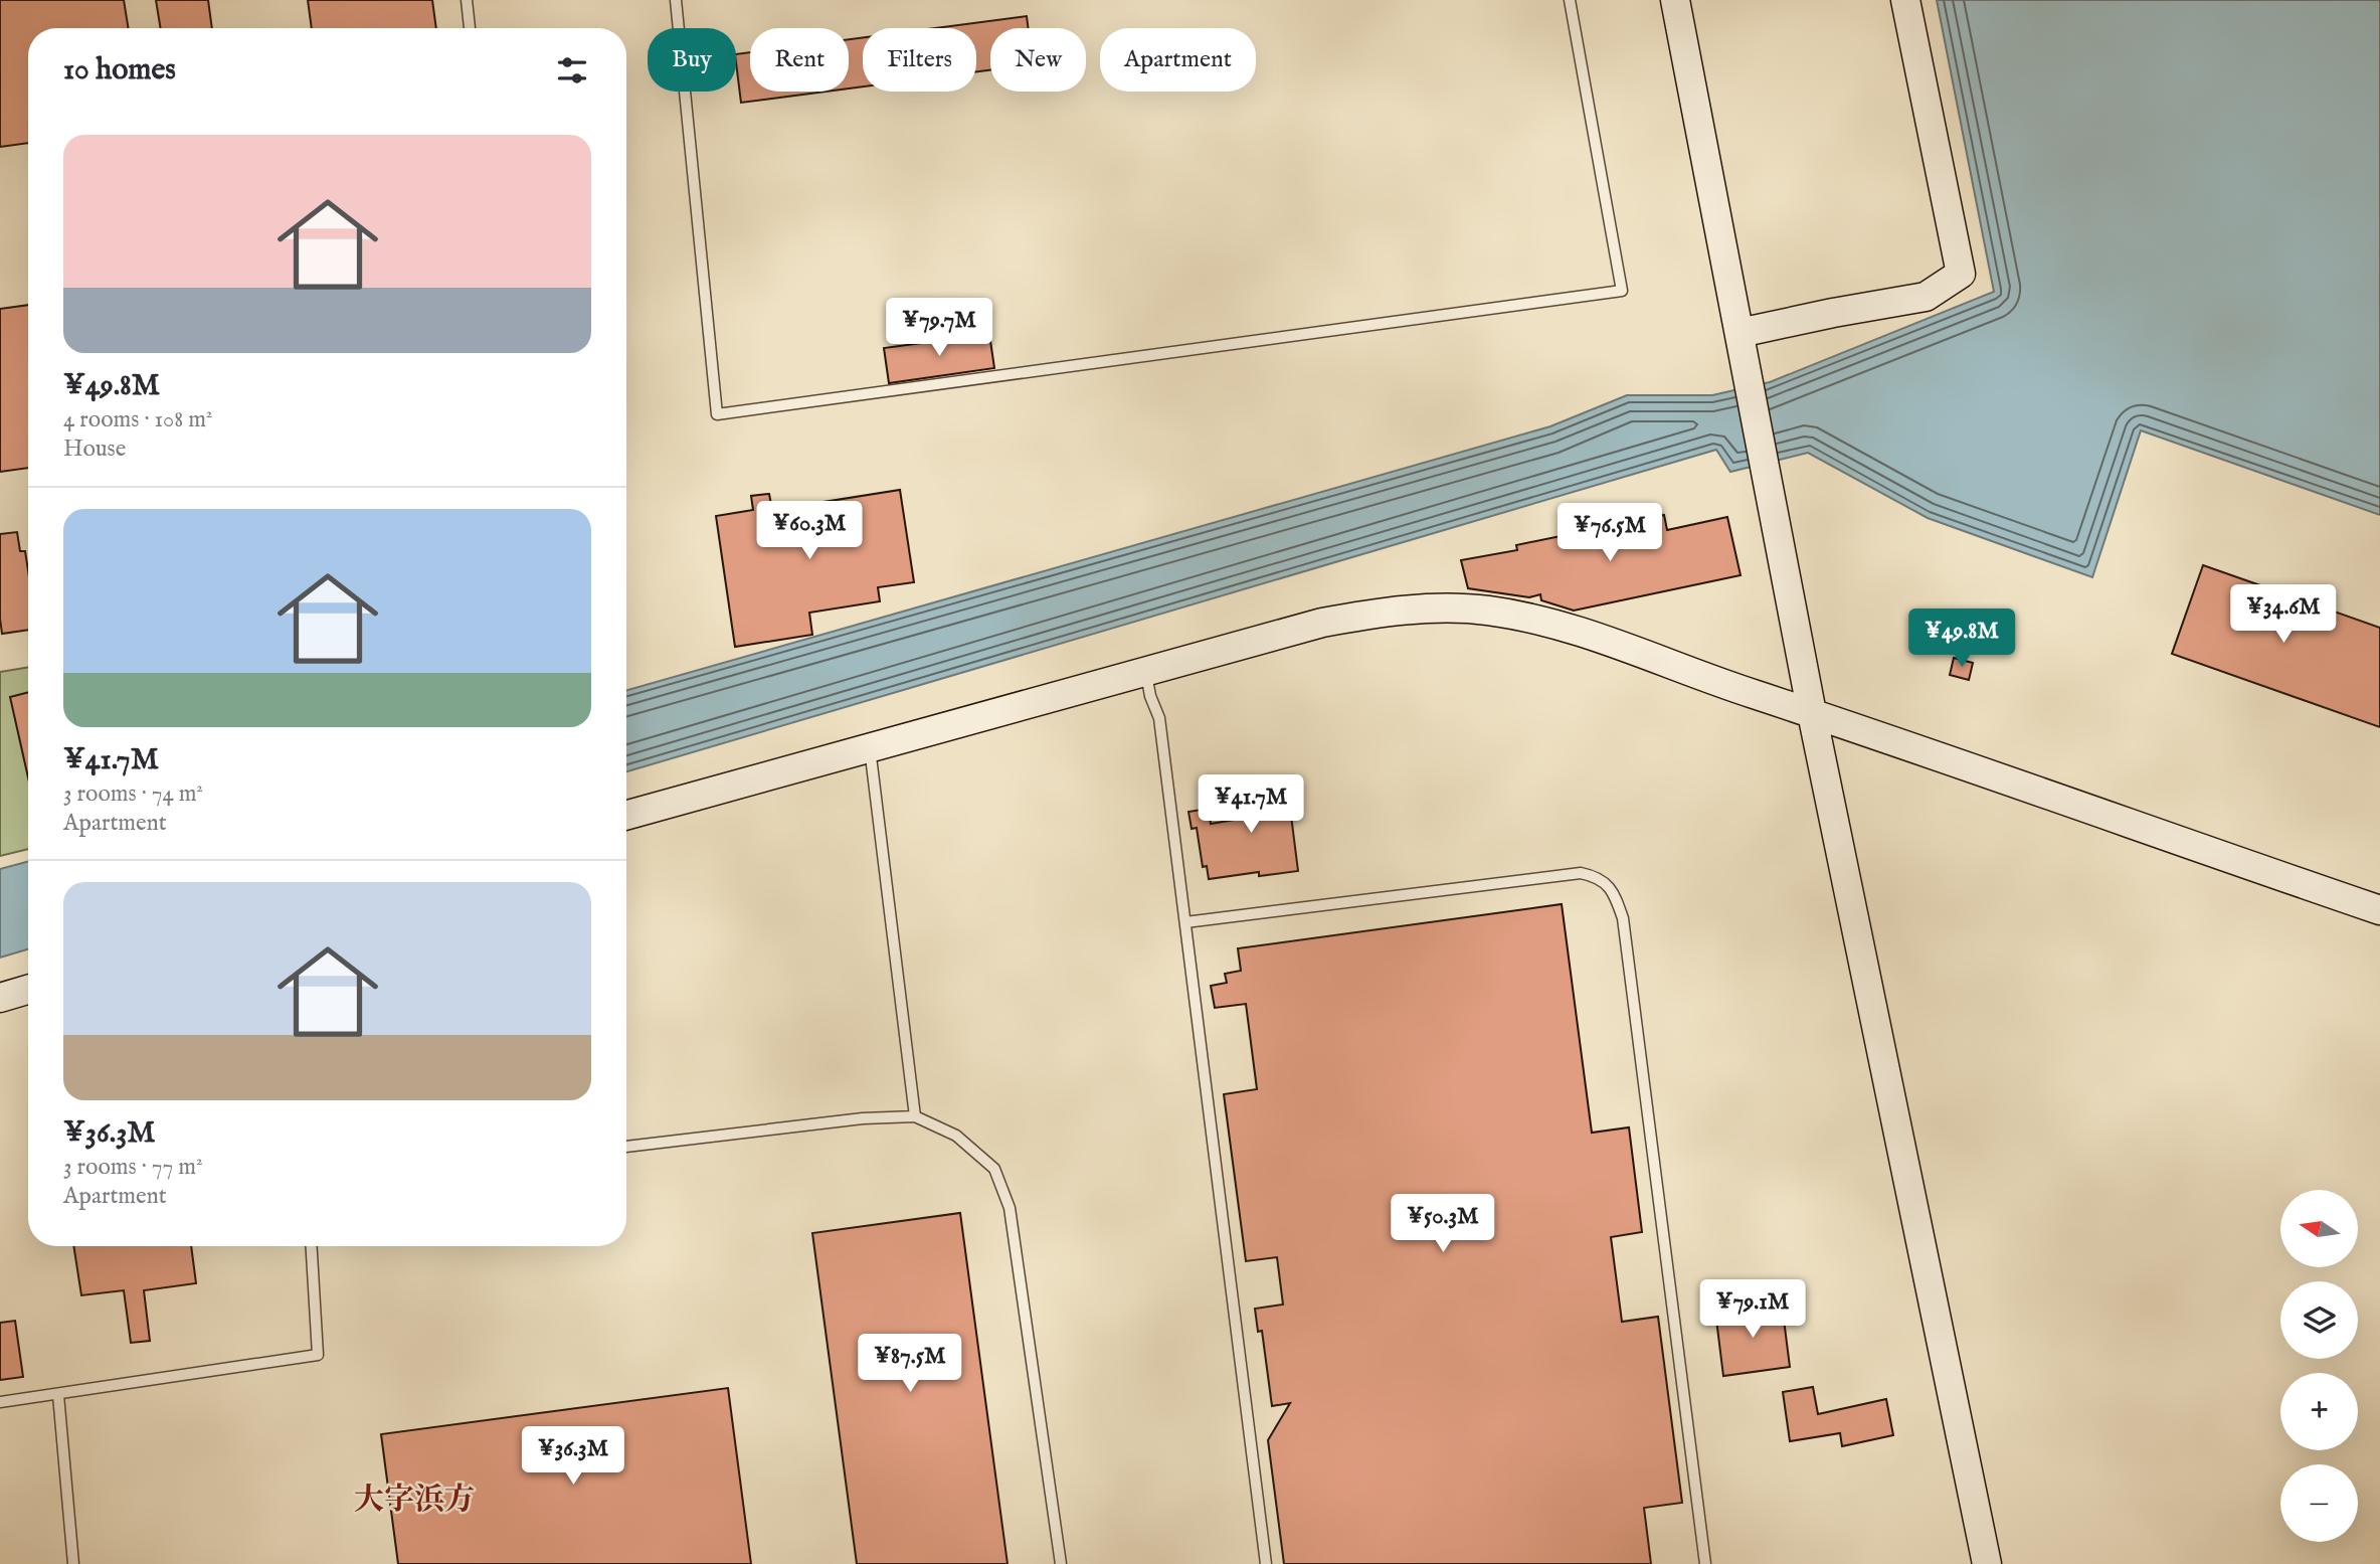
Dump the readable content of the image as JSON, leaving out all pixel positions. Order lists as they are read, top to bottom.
{
  "districts": ["大字浜方"],
  "north": "left",
  "page": {
    "chip": [
      "Buy",
      "Rent",
      "Filters",
      "New",
      "Apartment"
    ],
    "heading": "10 homes",
    "list": [
      {
        "name": "¥49.8M",
        "note": "4 rooms · 108 m² · House"
      },
      {
        "name": "¥41.7M",
        "note": "3 rooms · 74 m² · Apartment"
      },
      {
        "name": "¥36.3M",
        "note": "3 rooms · 77 m² · Apartment"
      }
    ],
    "price": [
      "¥79.7M",
      "¥60.3M",
      "¥76.5M",
      "¥34.6M",
      "¥49.8M",
      "¥41.7M",
      "¥50.3M",
      "¥79.1M",
      "¥87.5M",
      "¥36.3M"
    ],
    "map_buttons": ["+", "−"]
  }
}
